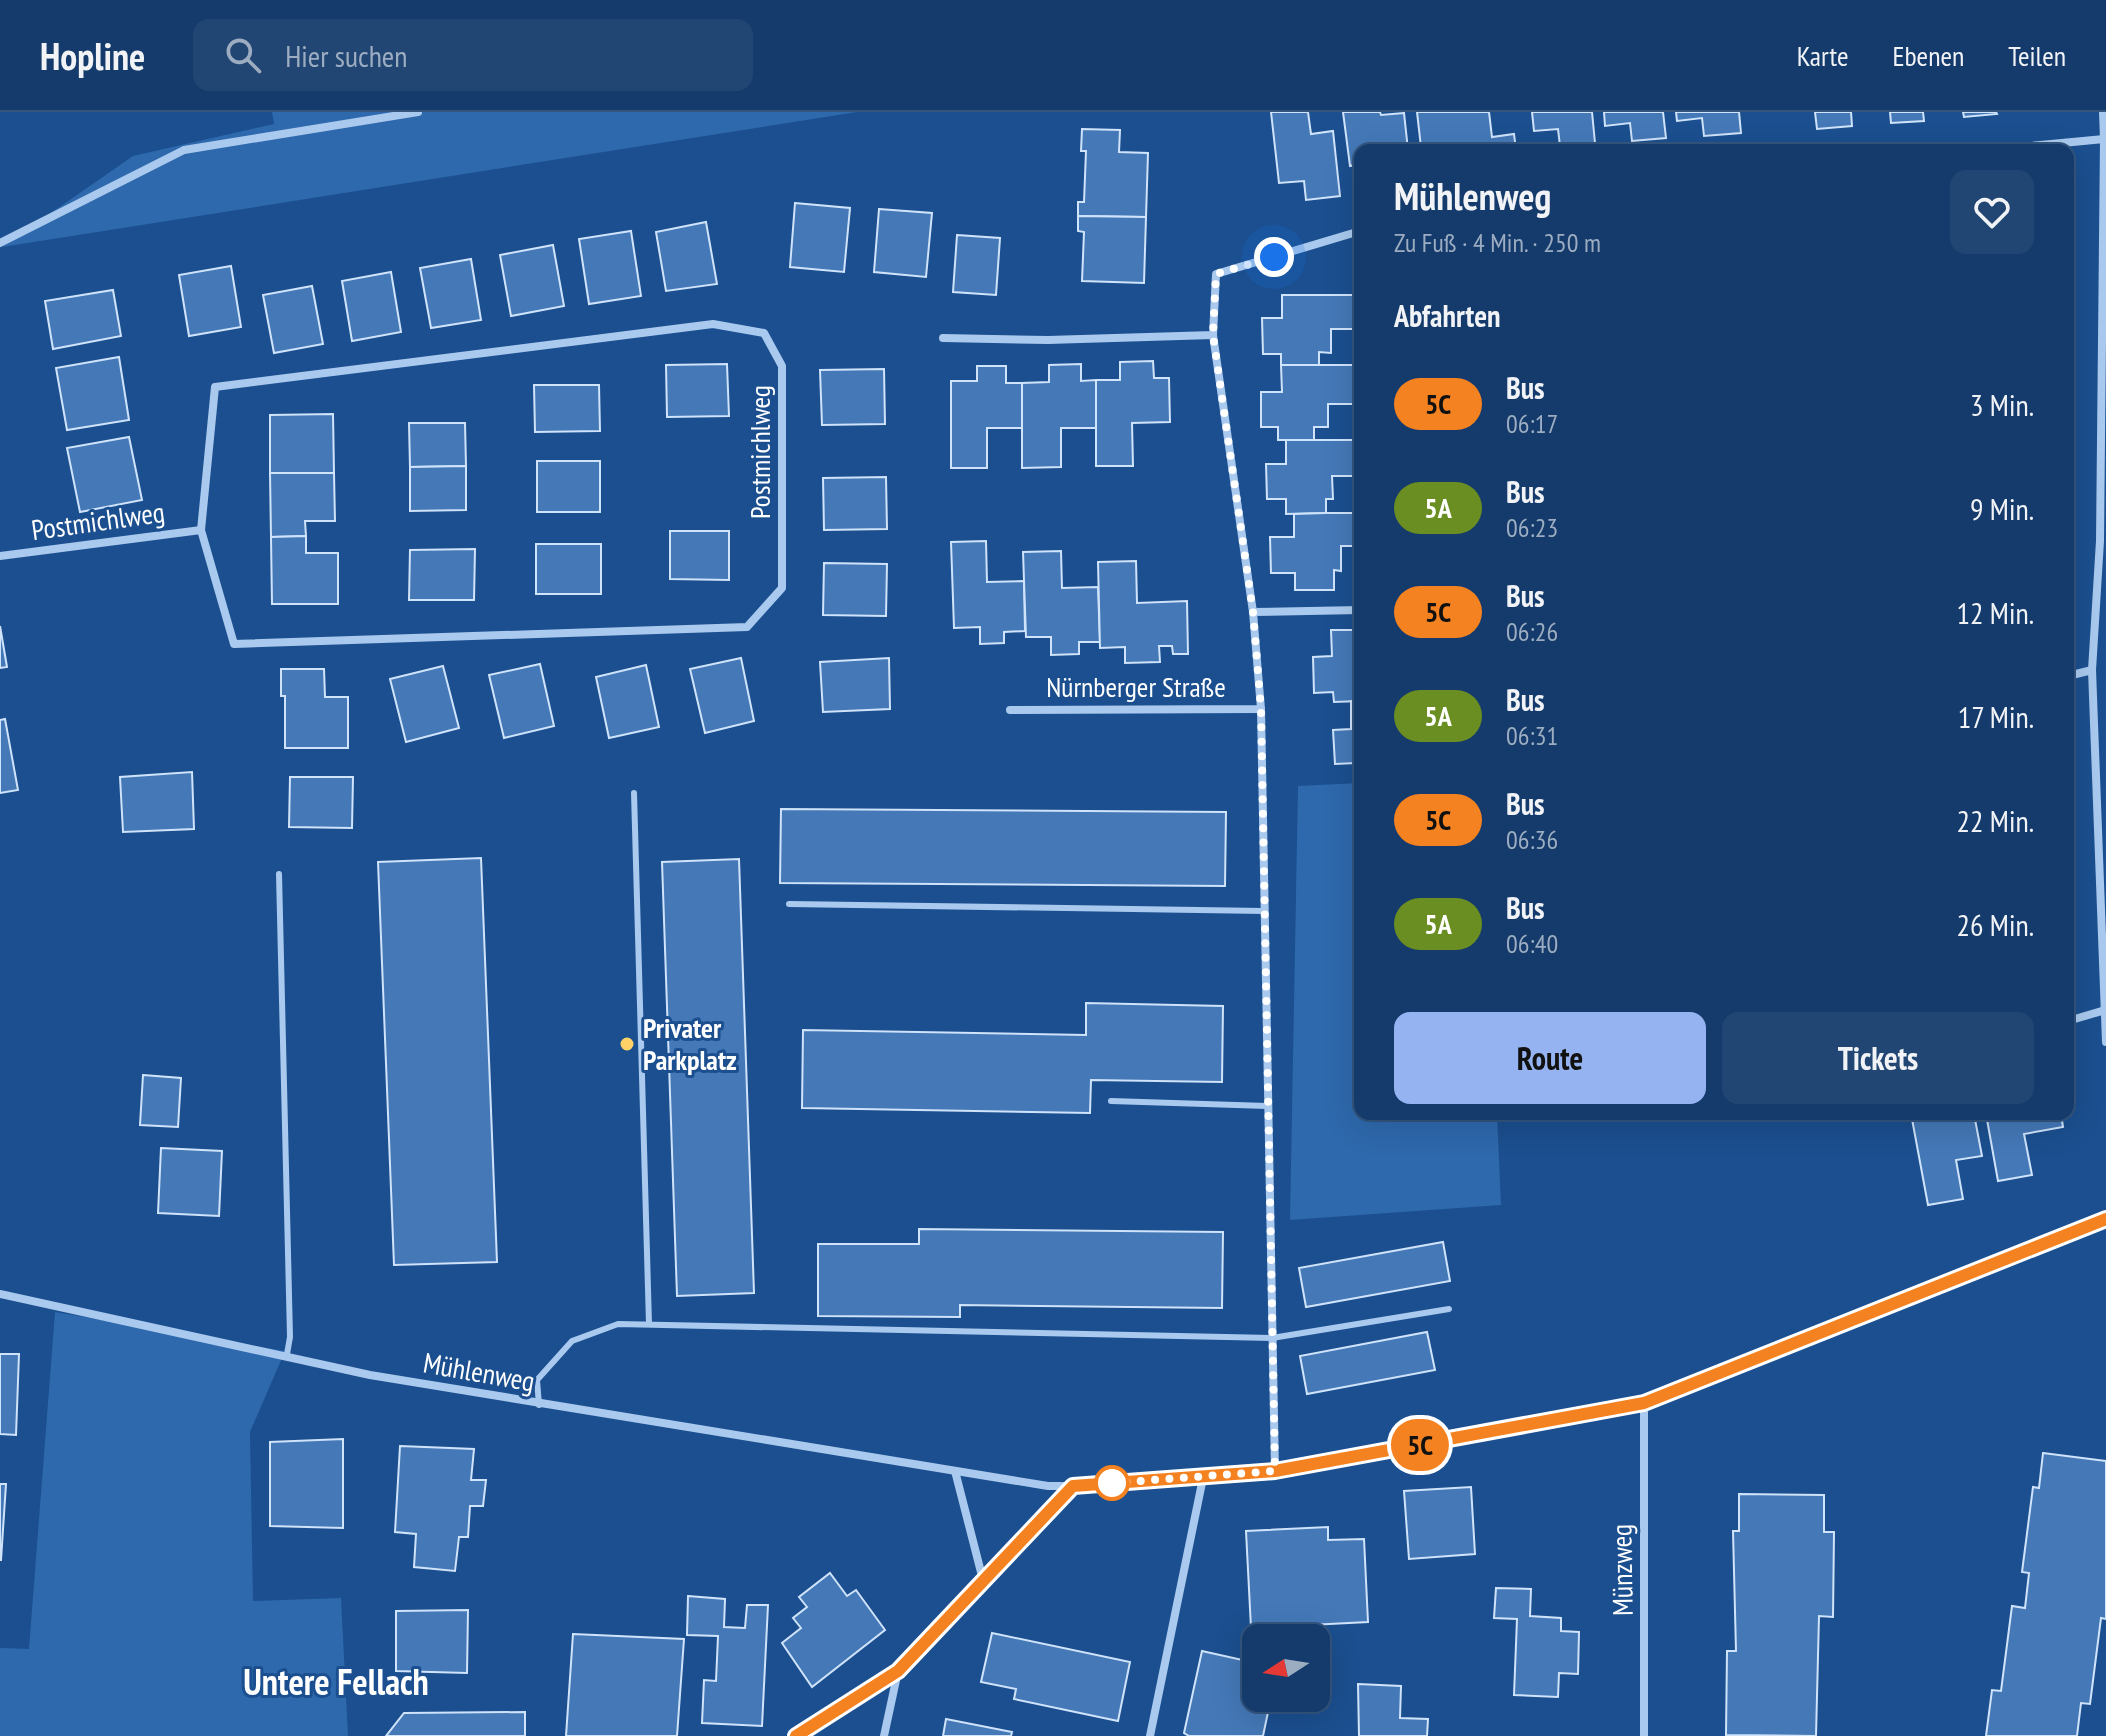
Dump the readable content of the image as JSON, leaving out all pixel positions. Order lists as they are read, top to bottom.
{
  "streets": {
    "street": [
      "Postmichlweg",
      "Nürnberger Straße",
      "Mühlenweg",
      "Münzweg"
    ]
  },
  "crossings": [
    ["Mühlenweg", "Münzweg"]
  ],
  "districts": ["Untere Fellach"],
  "places": ["Privater Parkplatz"],
  "lines": ["bus line 5C"],
  "north": "left",
  "page": {
    "header": "Hopline",
    "search": "Hier suchen",
    "nav": ["Karte", "Ebenen", "Teilen"],
    "on_map": "5C",
    "heading": [
      ["Mühlenweg", "Zu Fuß · 4 Min. · 250 m"],
      "Abfahrten"
    ],
    "list": [
      {
        "mark": "5C",
        "name": "Bus",
        "note": "06:17",
        "value": "3 Min."
      },
      {
        "mark": "5A",
        "name": "Bus",
        "note": "06:23",
        "value": "9 Min."
      },
      {
        "mark": "5C",
        "name": "Bus",
        "note": "06:26",
        "value": "12 Min."
      },
      {
        "mark": "5A",
        "name": "Bus",
        "note": "06:31",
        "value": "17 Min."
      },
      {
        "mark": "5C",
        "name": "Bus",
        "note": "06:36",
        "value": "22 Min."
      },
      {
        "mark": "5A",
        "name": "Bus",
        "note": "06:40",
        "value": "26 Min."
      }
    ],
    "buttons": ["Route", "Tickets"]
  }
}
